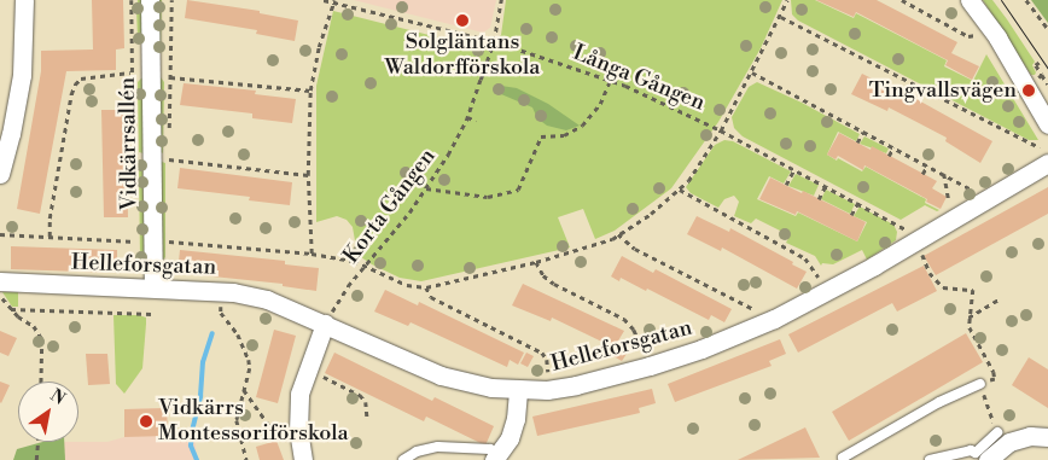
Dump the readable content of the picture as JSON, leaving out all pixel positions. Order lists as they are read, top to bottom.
{
  "streets": {
    "street": ["Vidkärrsallén", "Helleforsgatan"],
    "path": ["Långa Gången", "Korta Gången"]
  },
  "crossings": [
    ["Långa Gången", "Korta Gången"],
    ["Långa Gången", "Helleforsgatan"],
    ["Vidkärrsallén", "Helleforsgatan"],
    ["Korta Gången", "Helleforsgatan"]
  ],
  "places": ["Solgläntans Waldorfförskola", "Tingvallsvägen", "Vidkärrs Montessoriförskola"],
  "north": "top right"
}
